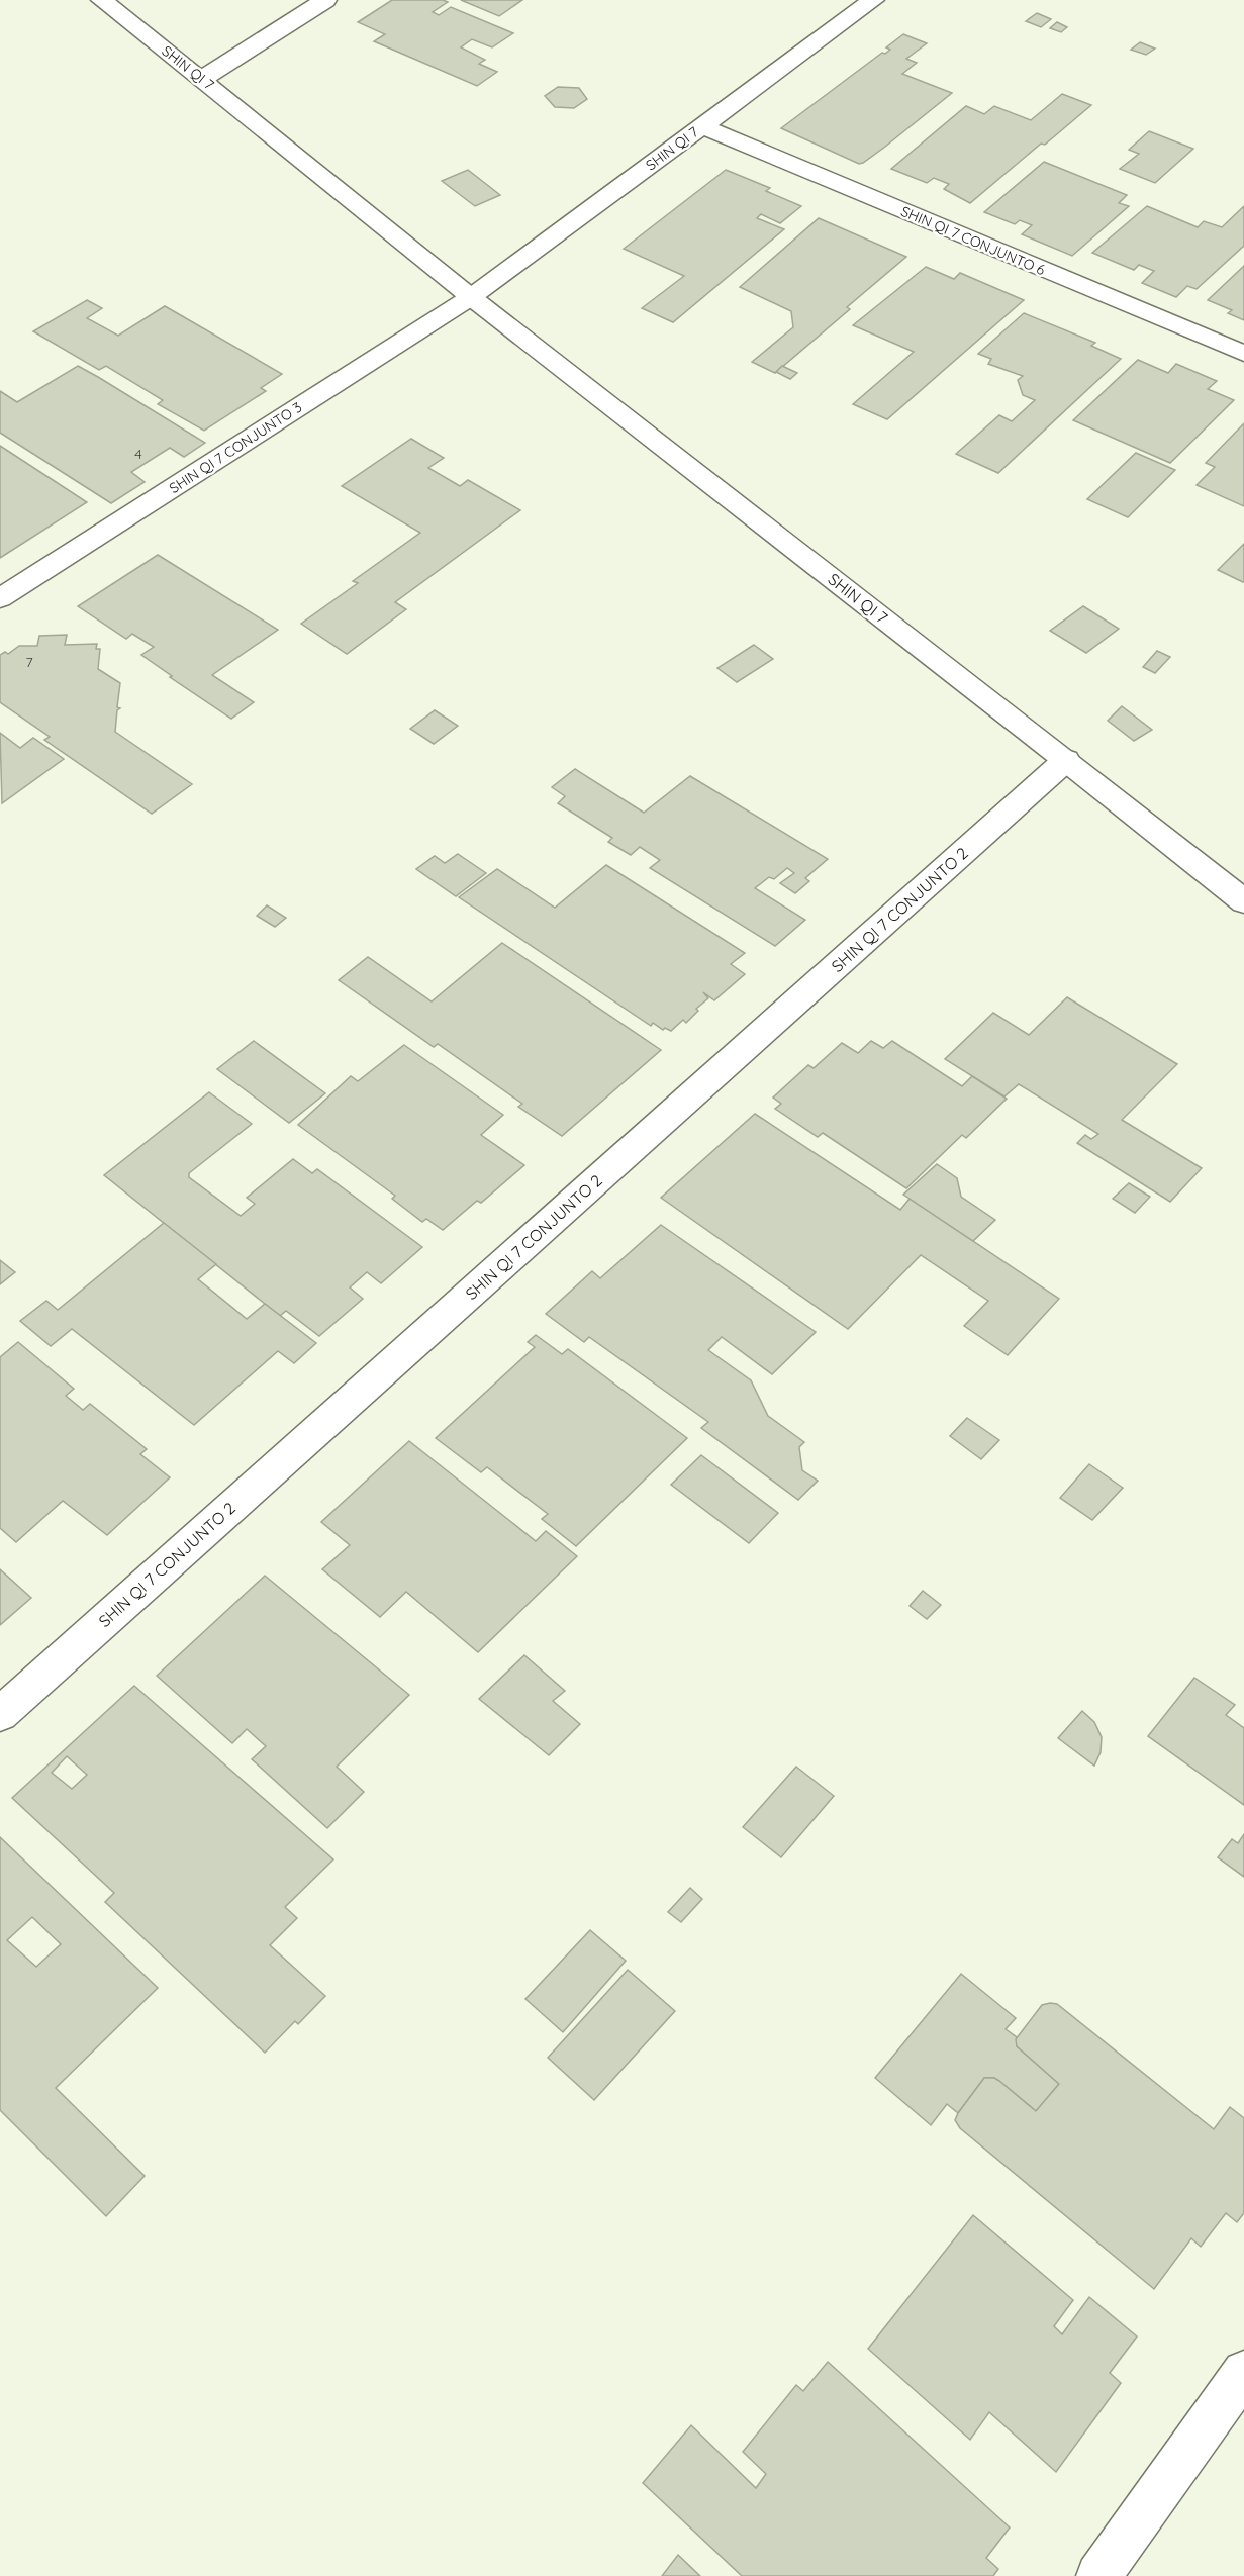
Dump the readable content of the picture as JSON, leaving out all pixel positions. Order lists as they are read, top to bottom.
{
  "streets": {
    "street": [
      "SHIN QI 7",
      "SHIN QI 7 CONJUNTO 6",
      "SHIN QI 7 CONJUNTO 3",
      "SHIN QI 7 CONJUNTO 2"
    ]
  },
  "crossings": [
    ["SHIN QI 7", "SHIN QI 7 CONJUNTO 6"],
    ["SHIN QI 7", "SHIN QI 7 CONJUNTO 3"],
    ["SHIN QI 7", "SHIN QI 7 CONJUNTO 2"]
  ],
  "house_numbers": ["4", "7"]
}
